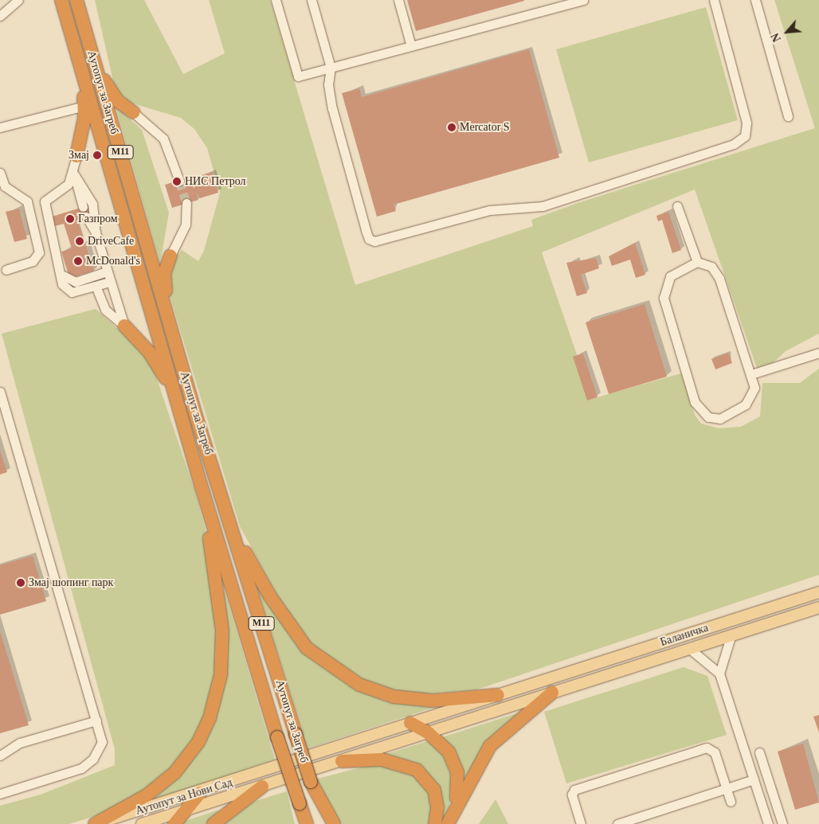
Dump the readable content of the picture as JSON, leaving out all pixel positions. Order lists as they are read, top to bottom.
{
  "streets": {
    "highway": ["Аутопут за Загреб", "M11"],
    "main road": ["Баланичка", "Аутопут за Нови Сад"]
  },
  "crossings": [
    ["Баланичка", "Аутопут за Нови Сад"]
  ],
  "places": [
    "Mercator S",
    "Змај",
    "НИС Петрол",
    "Газпром",
    "DriveCafe",
    "McDonald's",
    "Змај шопинг парк"
  ],
  "north": "bottom left"
}
